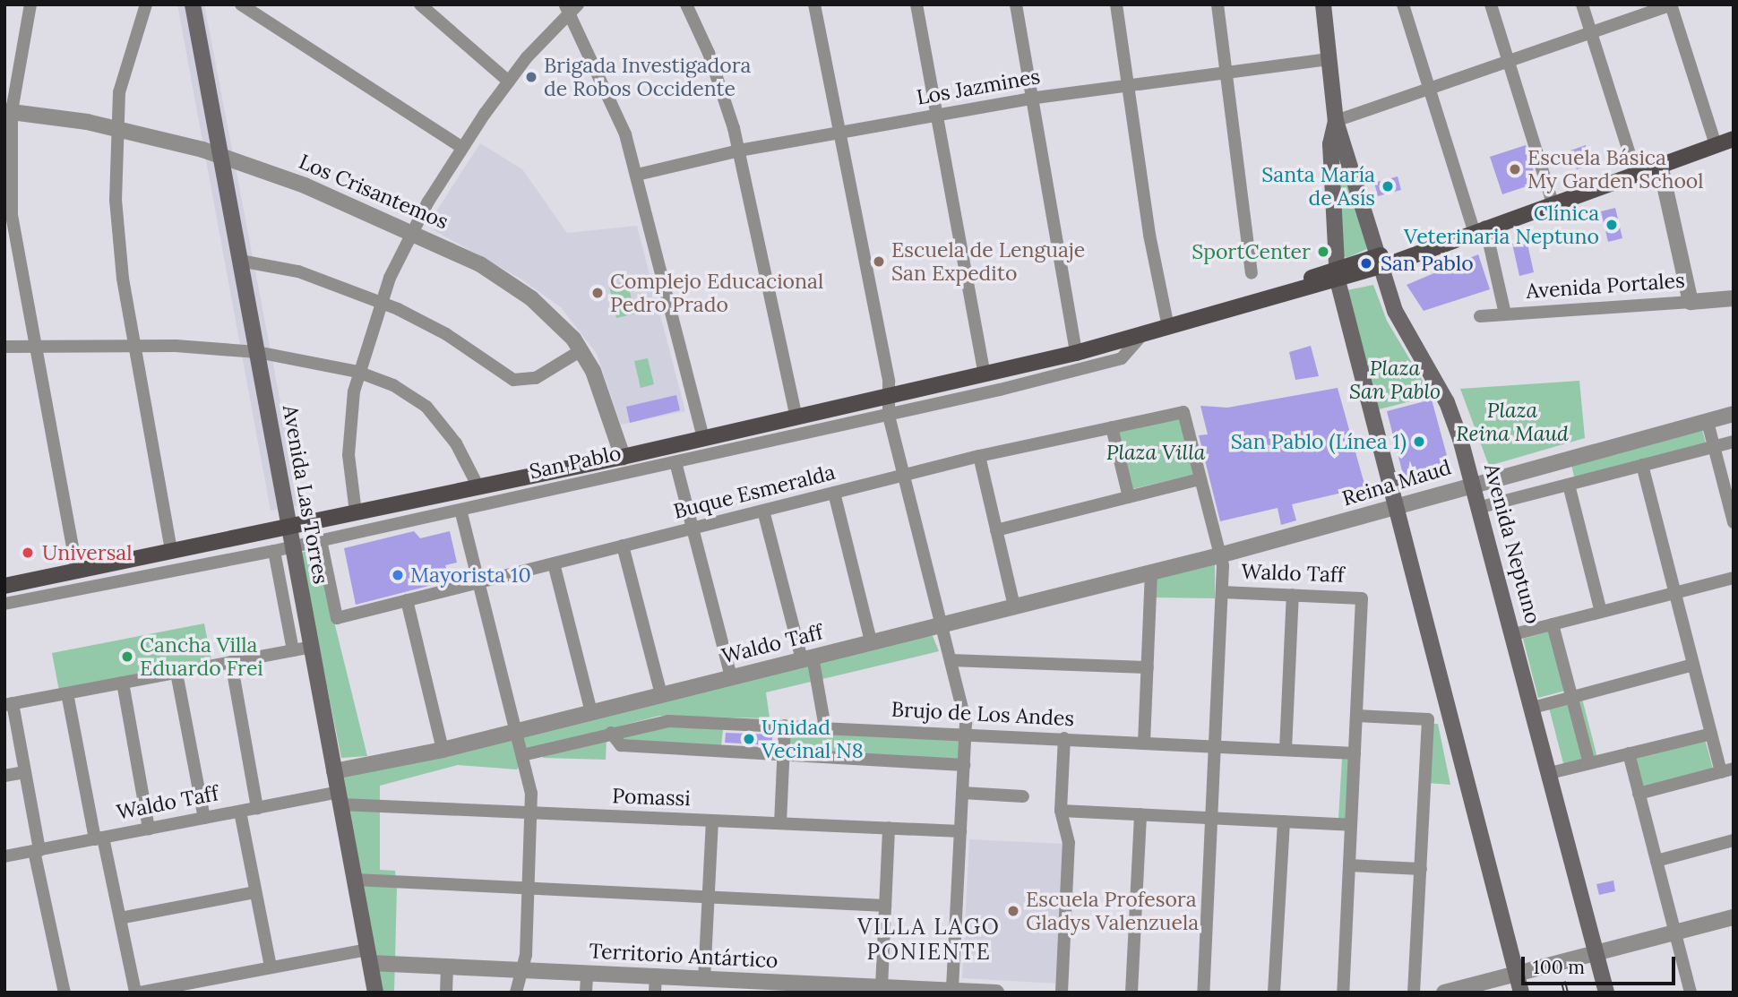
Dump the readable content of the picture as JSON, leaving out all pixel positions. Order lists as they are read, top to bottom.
{
  "streets": {
    "main road": ["San Pablo", "Avenida Las Torres", "Avenida Neptuno"],
    "street": [
      "Los Jazmines",
      "Los Crisantemos",
      "Avenida Portales",
      "Reina Maud",
      "Buque Esmeralda",
      "Waldo Taff",
      "Brujo de Los Andes",
      "Pomassi",
      "Territorio Antártico"
    ]
  },
  "crossings": [
    ["Los Jazmines", "Avenida Neptuno"],
    ["Los Crisantemos", "San Pablo"],
    ["Los Crisantemos", "Avenida Las Torres"],
    ["San Pablo", "Buque Esmeralda"],
    ["San Pablo", "Avenida Las Torres"],
    ["San Pablo", "Avenida Neptuno"],
    ["Reina Maud", "Avenida Neptuno"],
    ["Reina Maud", "Waldo Taff"],
    ["Avenida Las Torres", "Waldo Taff"],
    ["Avenida Las Torres", "Pomassi"],
    ["Avenida Las Torres", "Territorio Antártico"],
    ["Waldo Taff", "Pomassi"]
  ],
  "districts": ["VILLA LAGO PONIENTE"],
  "parks": ["Plaza San Pablo", "Plaza Reina Maud", "Plaza Villa"],
  "places": [
    "Brigada Investigadora de Robos Occidente",
    "Escuela Básica My Garden School",
    "Santa María de Asís",
    "Clínica Veterinaria Neptuno",
    "SportCenter",
    "Escuela de Lenguaje San Expedito",
    "San Pablo",
    "Complejo Educacional Pedro Prado",
    "San Pablo (Línea 1)",
    "Universal",
    "Mayorista 10",
    "Cancha Villa Eduardo Frei",
    "Unidad Vecinal N8",
    "Escuela Profesora Gladys Valenzuela"
  ],
  "scale_bar": "100 m"
}
